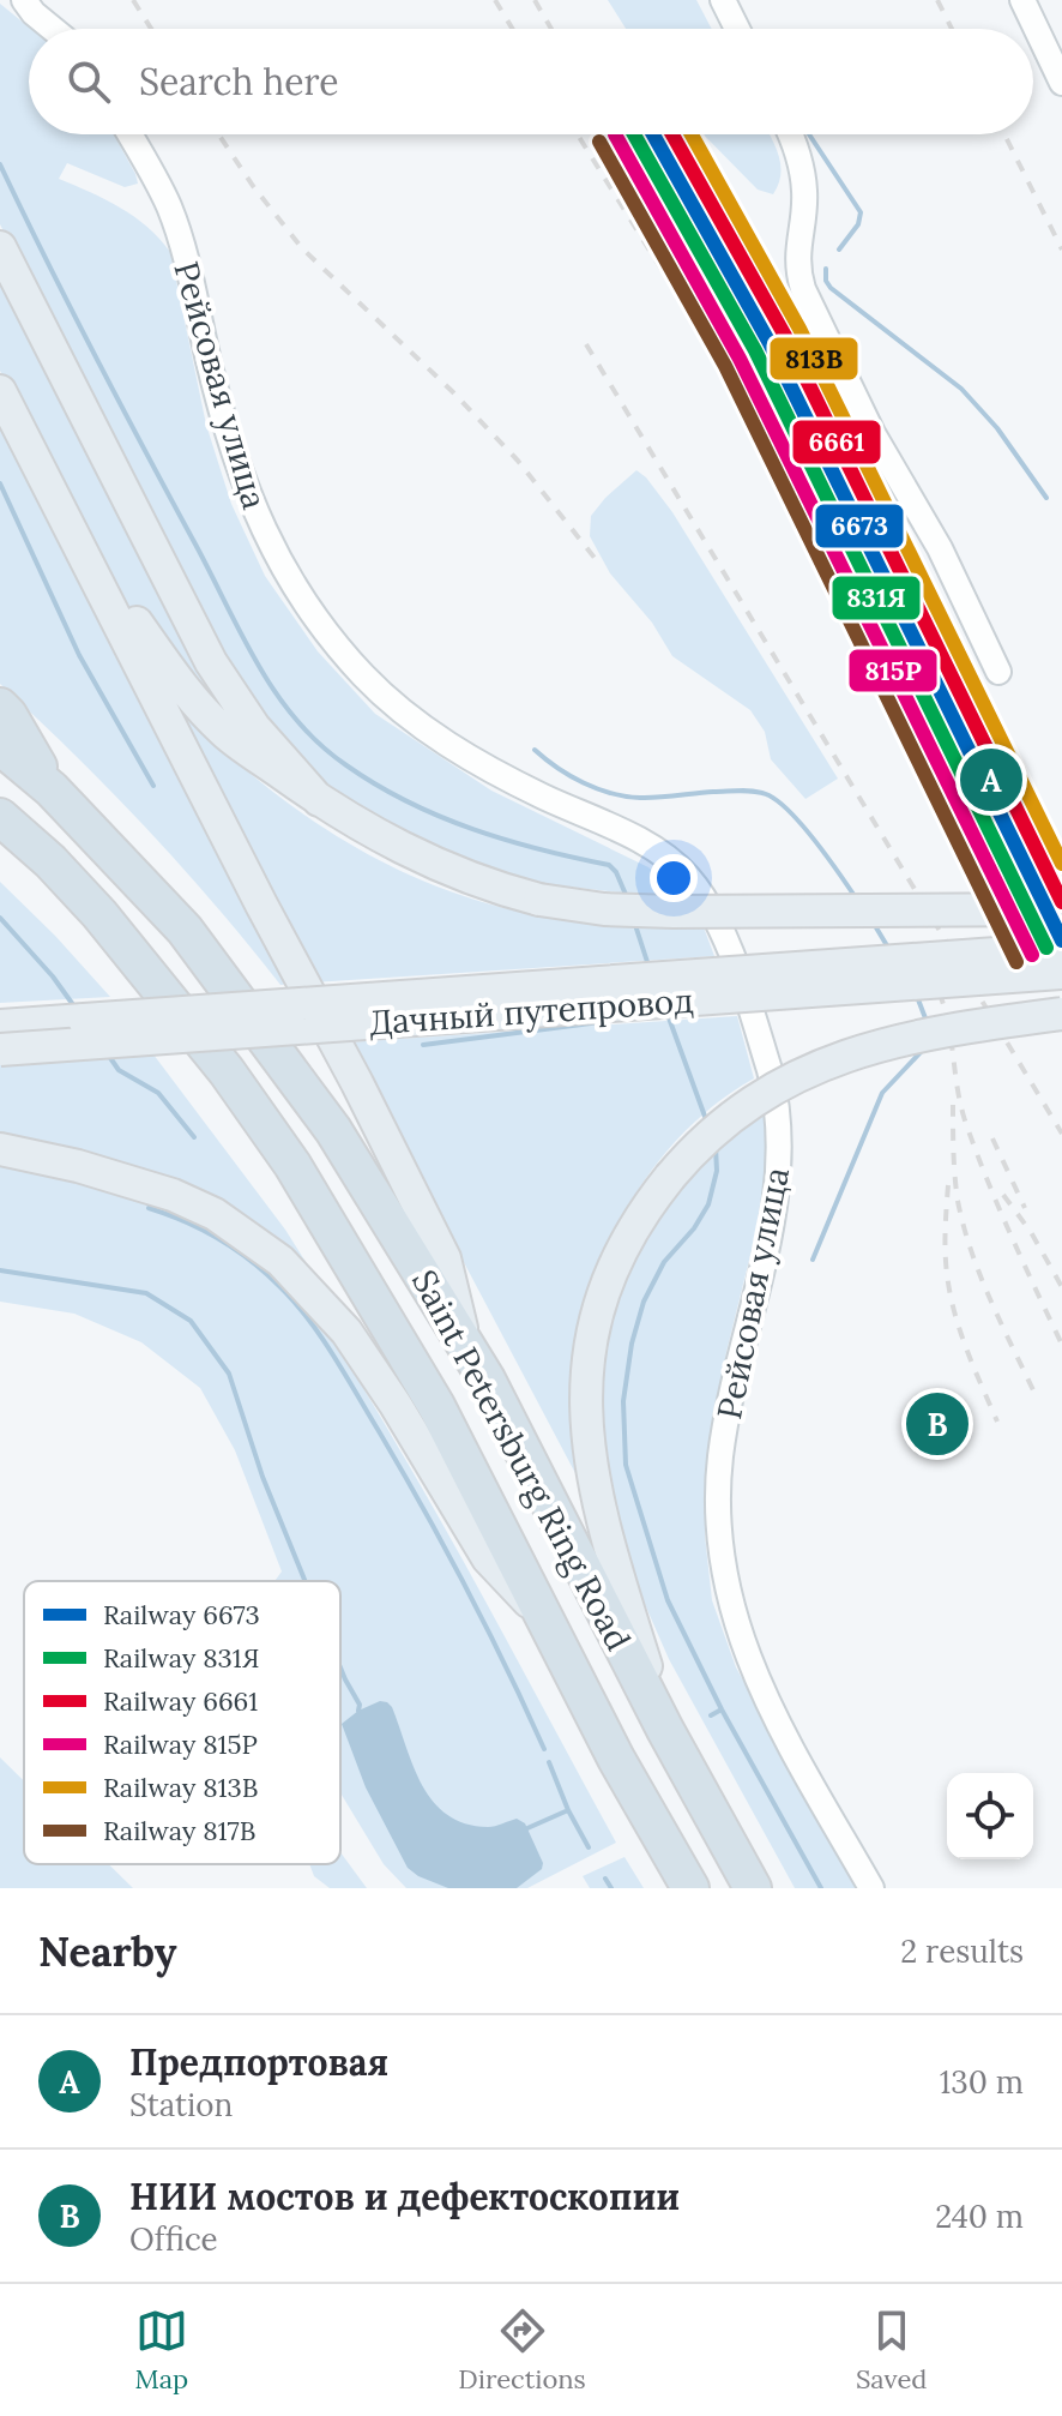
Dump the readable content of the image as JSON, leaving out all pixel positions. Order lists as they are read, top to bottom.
{
  "streets": {
    "highway": ["Saint Petersburg Ring Road"],
    "main road": ["Дачный путепровод"],
    "street": ["Рейсовая улица"]
  },
  "lines": [
    "rail line 6673",
    "rail line 831Я",
    "rail line 6661",
    "rail line 815Р",
    "rail line 813В",
    "rail line 817В"
  ],
  "legend": [
    "Railway 6673",
    "Railway 831Я",
    "Railway 6661",
    "Railway 815Р",
    "Railway 813В",
    "Railway 817В"
  ],
  "page": {
    "search": "Search here",
    "pins": ["A", "B"],
    "heading": ["Nearby", "2 results"],
    "list": [
      {
        "mark": "A",
        "name": "Предпортовая",
        "note": "Station",
        "value": "130 m"
      },
      {
        "mark": "B",
        "name": "НИИ мостов и дефектоскопии",
        "note": "Office",
        "value": "240 m"
      }
    ],
    "nav": ["Map", "Directions", "Saved"]
  }
}
